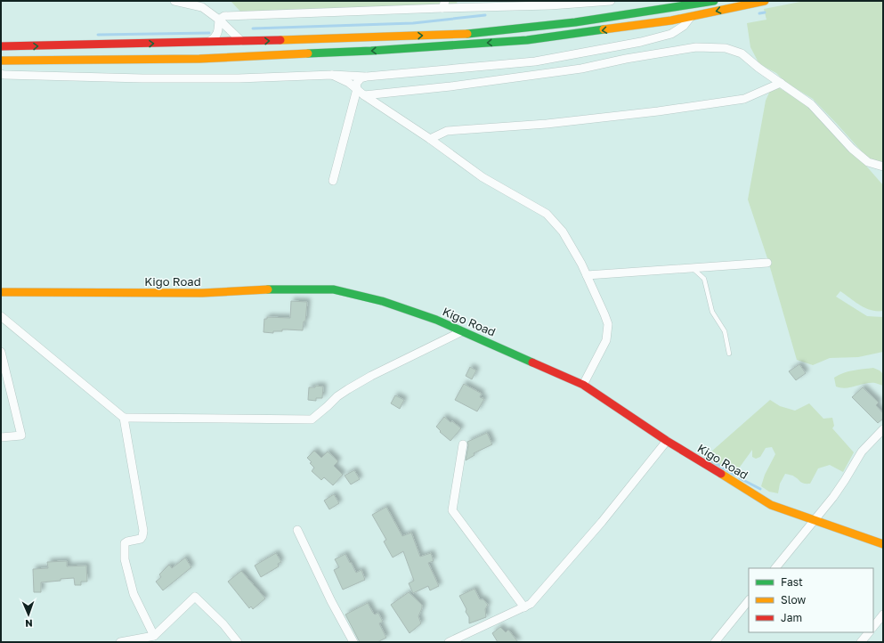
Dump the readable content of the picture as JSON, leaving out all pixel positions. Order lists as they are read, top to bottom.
{
  "streets": {
    "main road": ["Kigo Road"]
  },
  "legend": ["Fast", "Slow", "Jam"],
  "north": "bottom"
}
